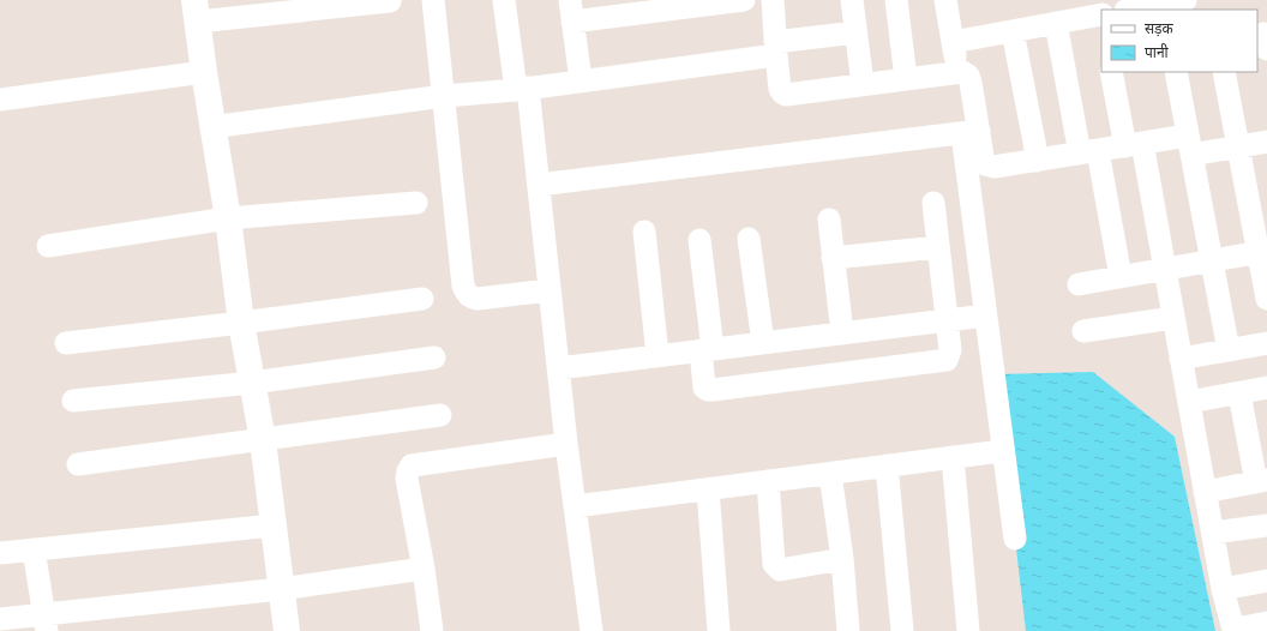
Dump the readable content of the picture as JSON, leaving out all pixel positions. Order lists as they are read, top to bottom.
{
  "legend": ["सड़क", "पानी"]
}
